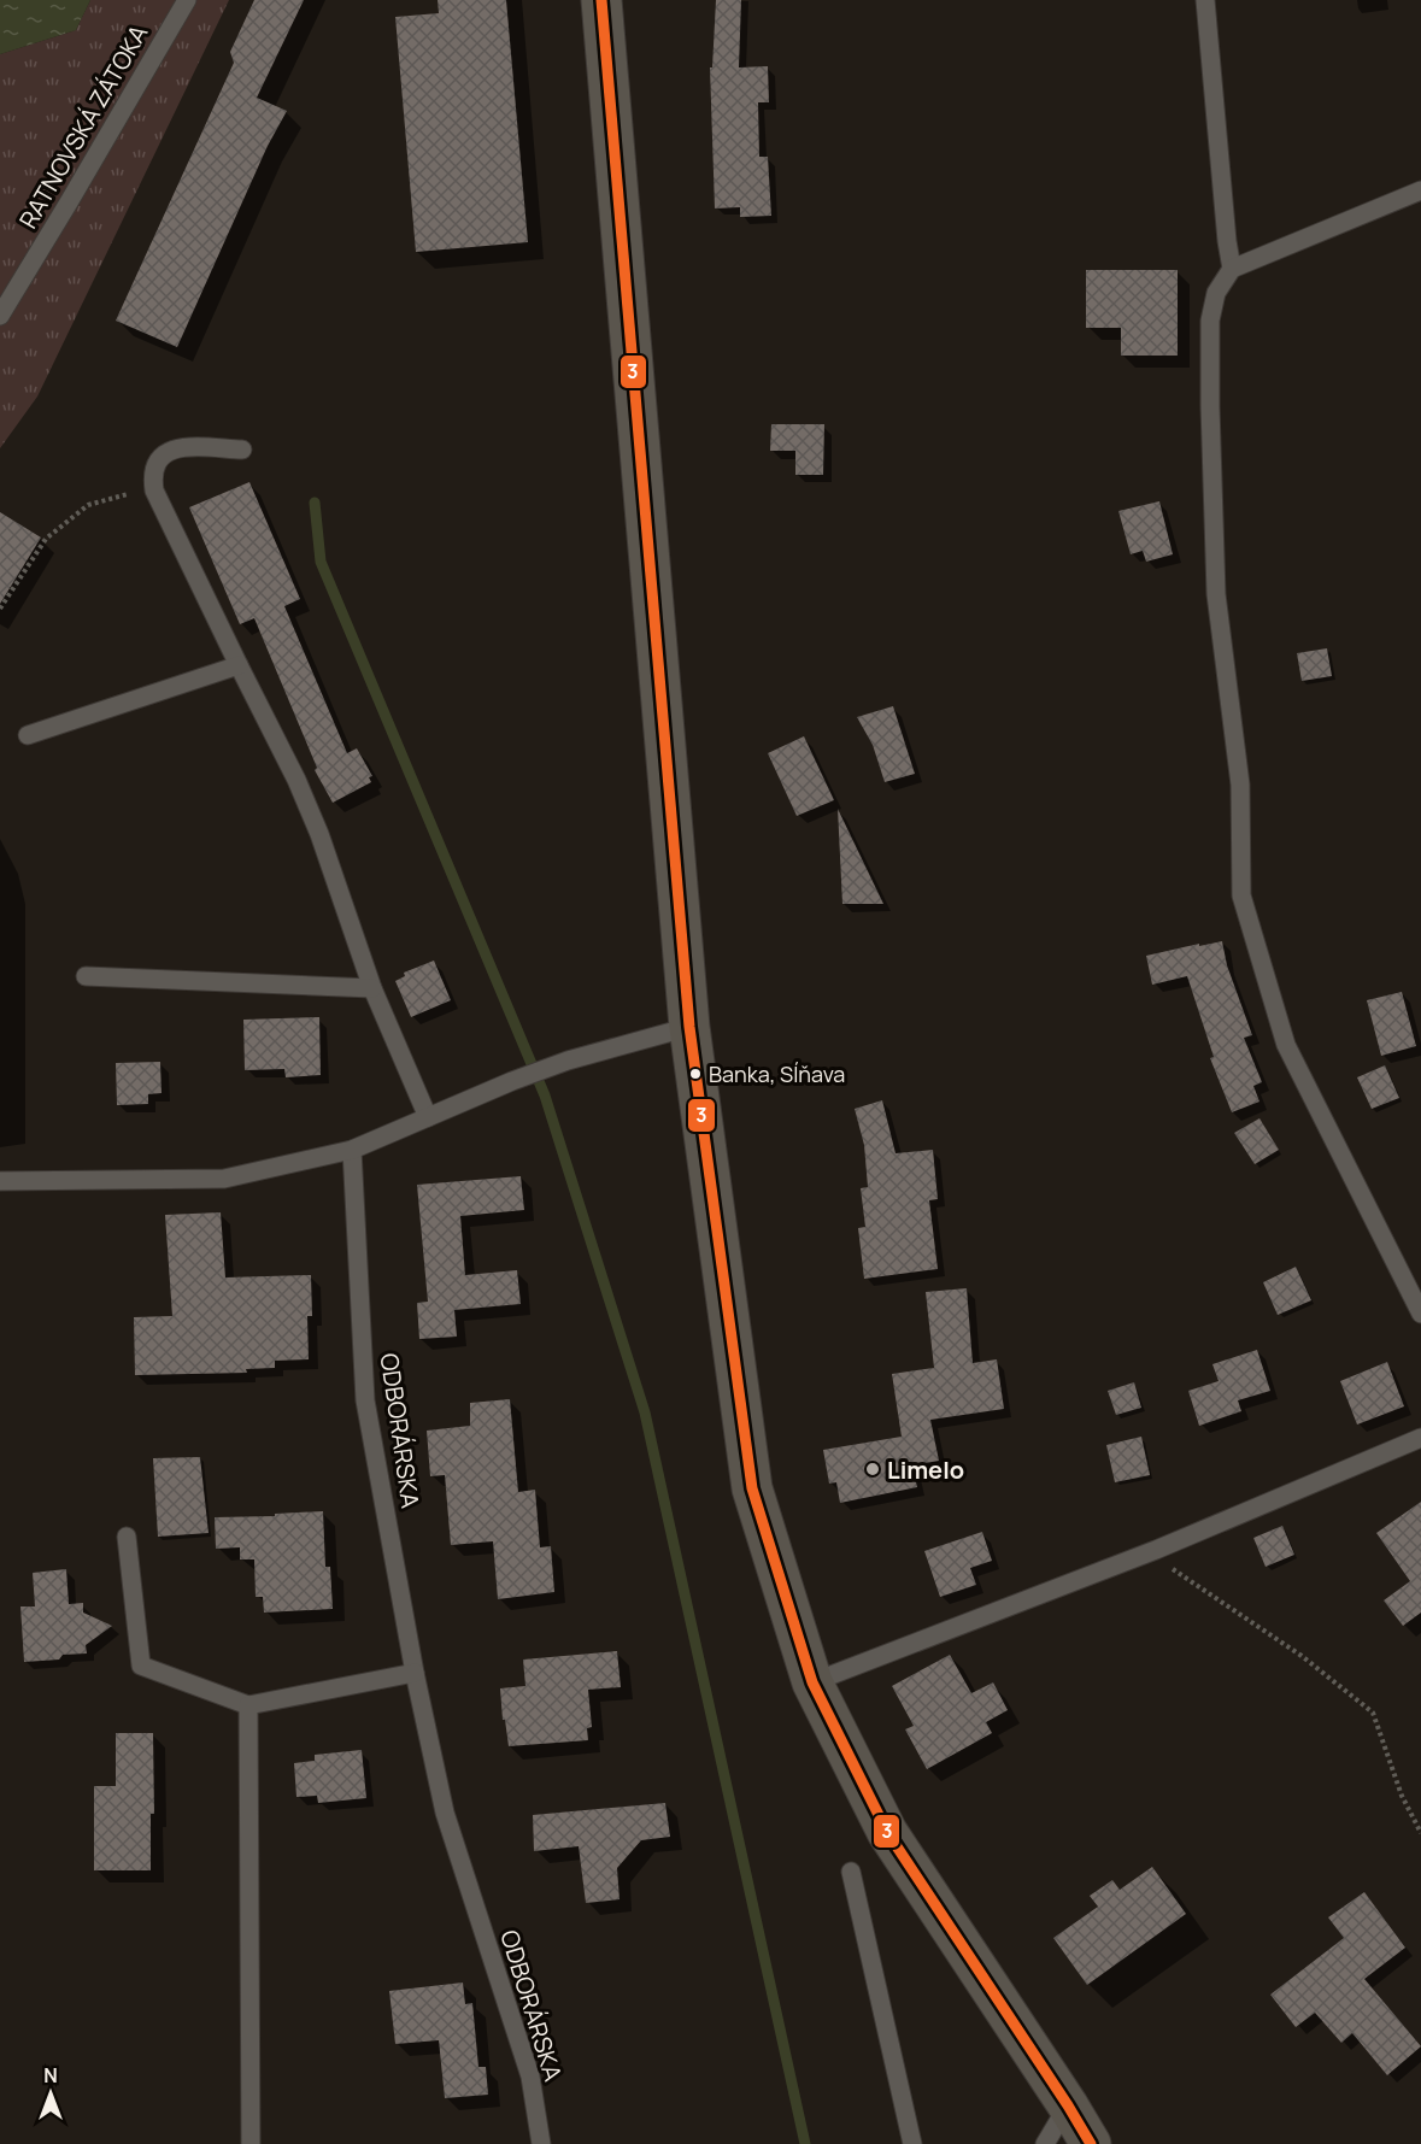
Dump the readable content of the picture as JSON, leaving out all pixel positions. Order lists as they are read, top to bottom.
{
  "streets": {
    "lane": ["RATNOVSKÁ ZÁTOKA", "ODBORÁRSKA"]
  },
  "places": ["Banka, Sĺňava", "Limelo"],
  "lines": ["transit line 3"],
  "north": "top"
}
